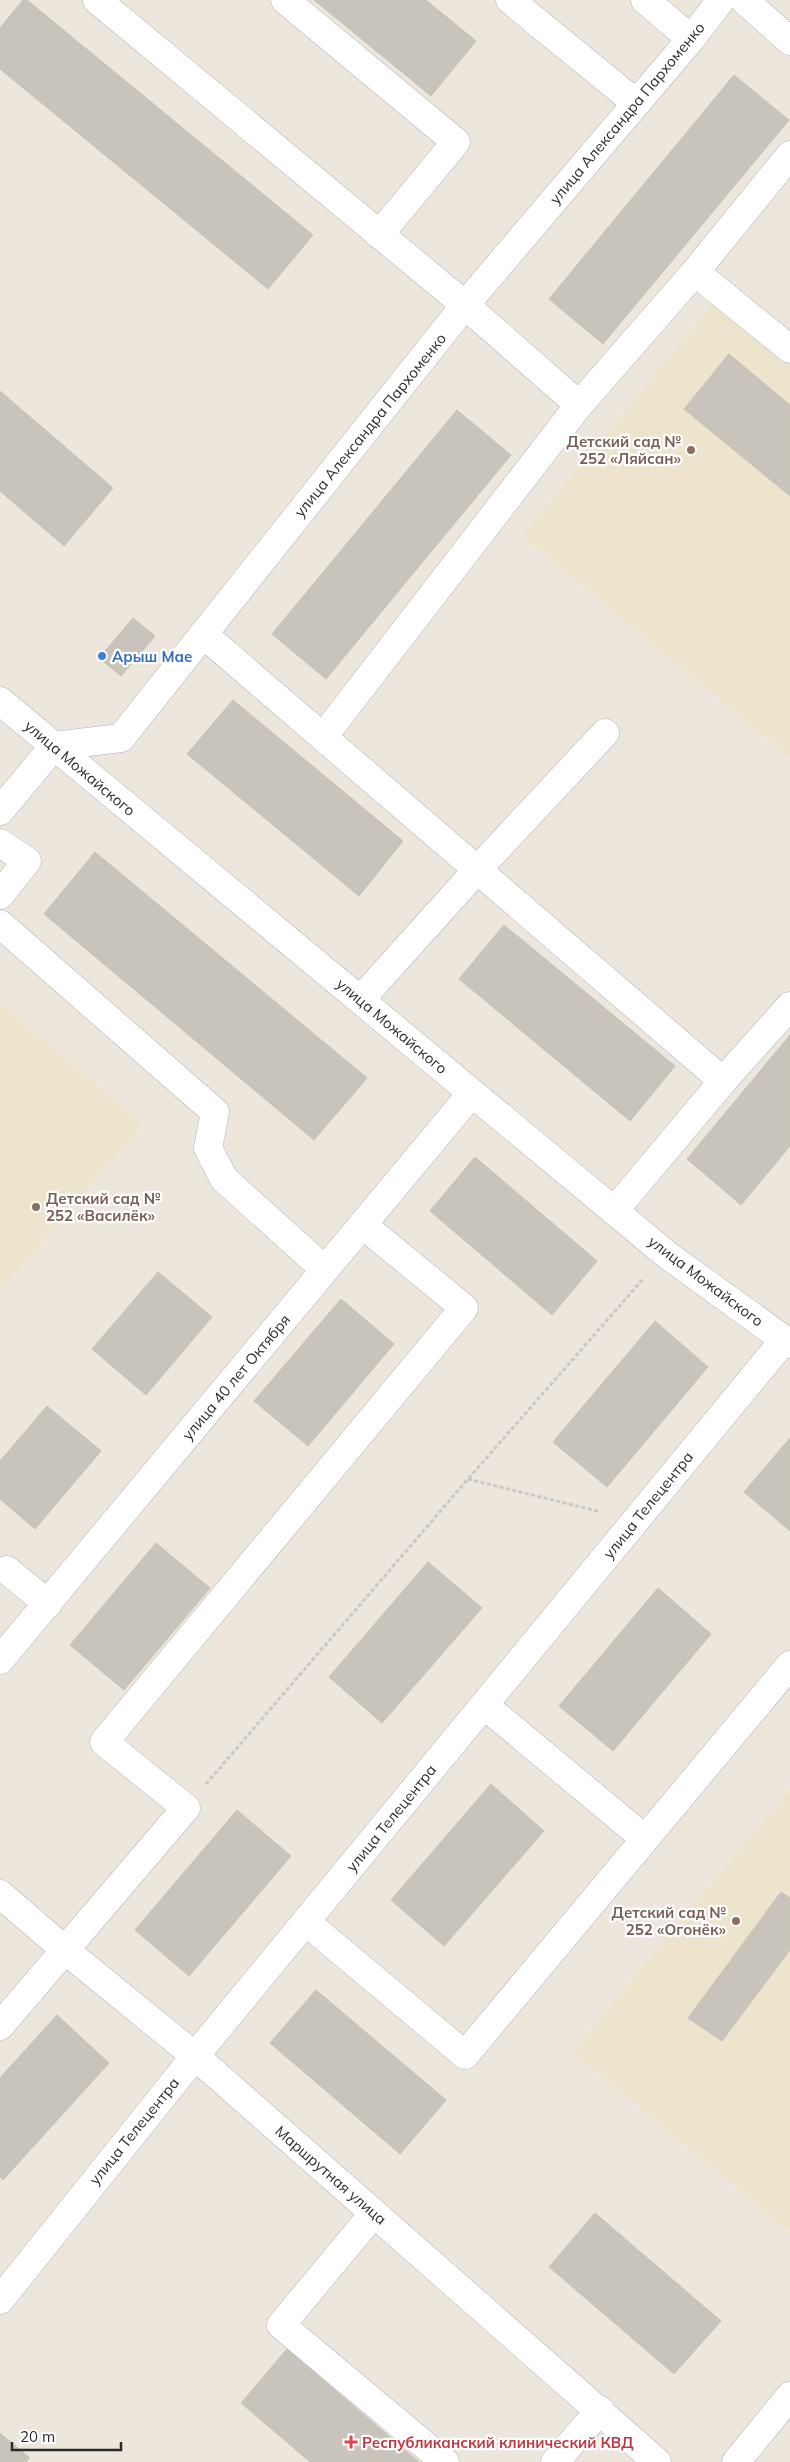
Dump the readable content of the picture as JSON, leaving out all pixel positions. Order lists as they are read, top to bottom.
{
  "streets": {
    "street": [
      "улица Александра Пархоменко",
      "улица Можайского",
      "улица 40 лет Октября",
      "улица Телецентра",
      "Маршрутная улица"
    ]
  },
  "crossings": [
    ["улица Александра Пархоменко", "улица Можайского"],
    ["улица Можайского", "улица 40 лет Октября"],
    ["улица Можайского", "улица Телецентра"],
    ["улица Телецентра", "Маршрутная улица"]
  ],
  "places": {
    "other": [
      "Детский сад № 252 «Ляйсан»",
      "Арыш Мае",
      "Детский сад № 252 «Василёк»",
      "Детский сад № 252 «Огонёк»"
    ],
    "health": ["Республиканский клинический КВД"]
  },
  "scale_bar": "20 m"
}
